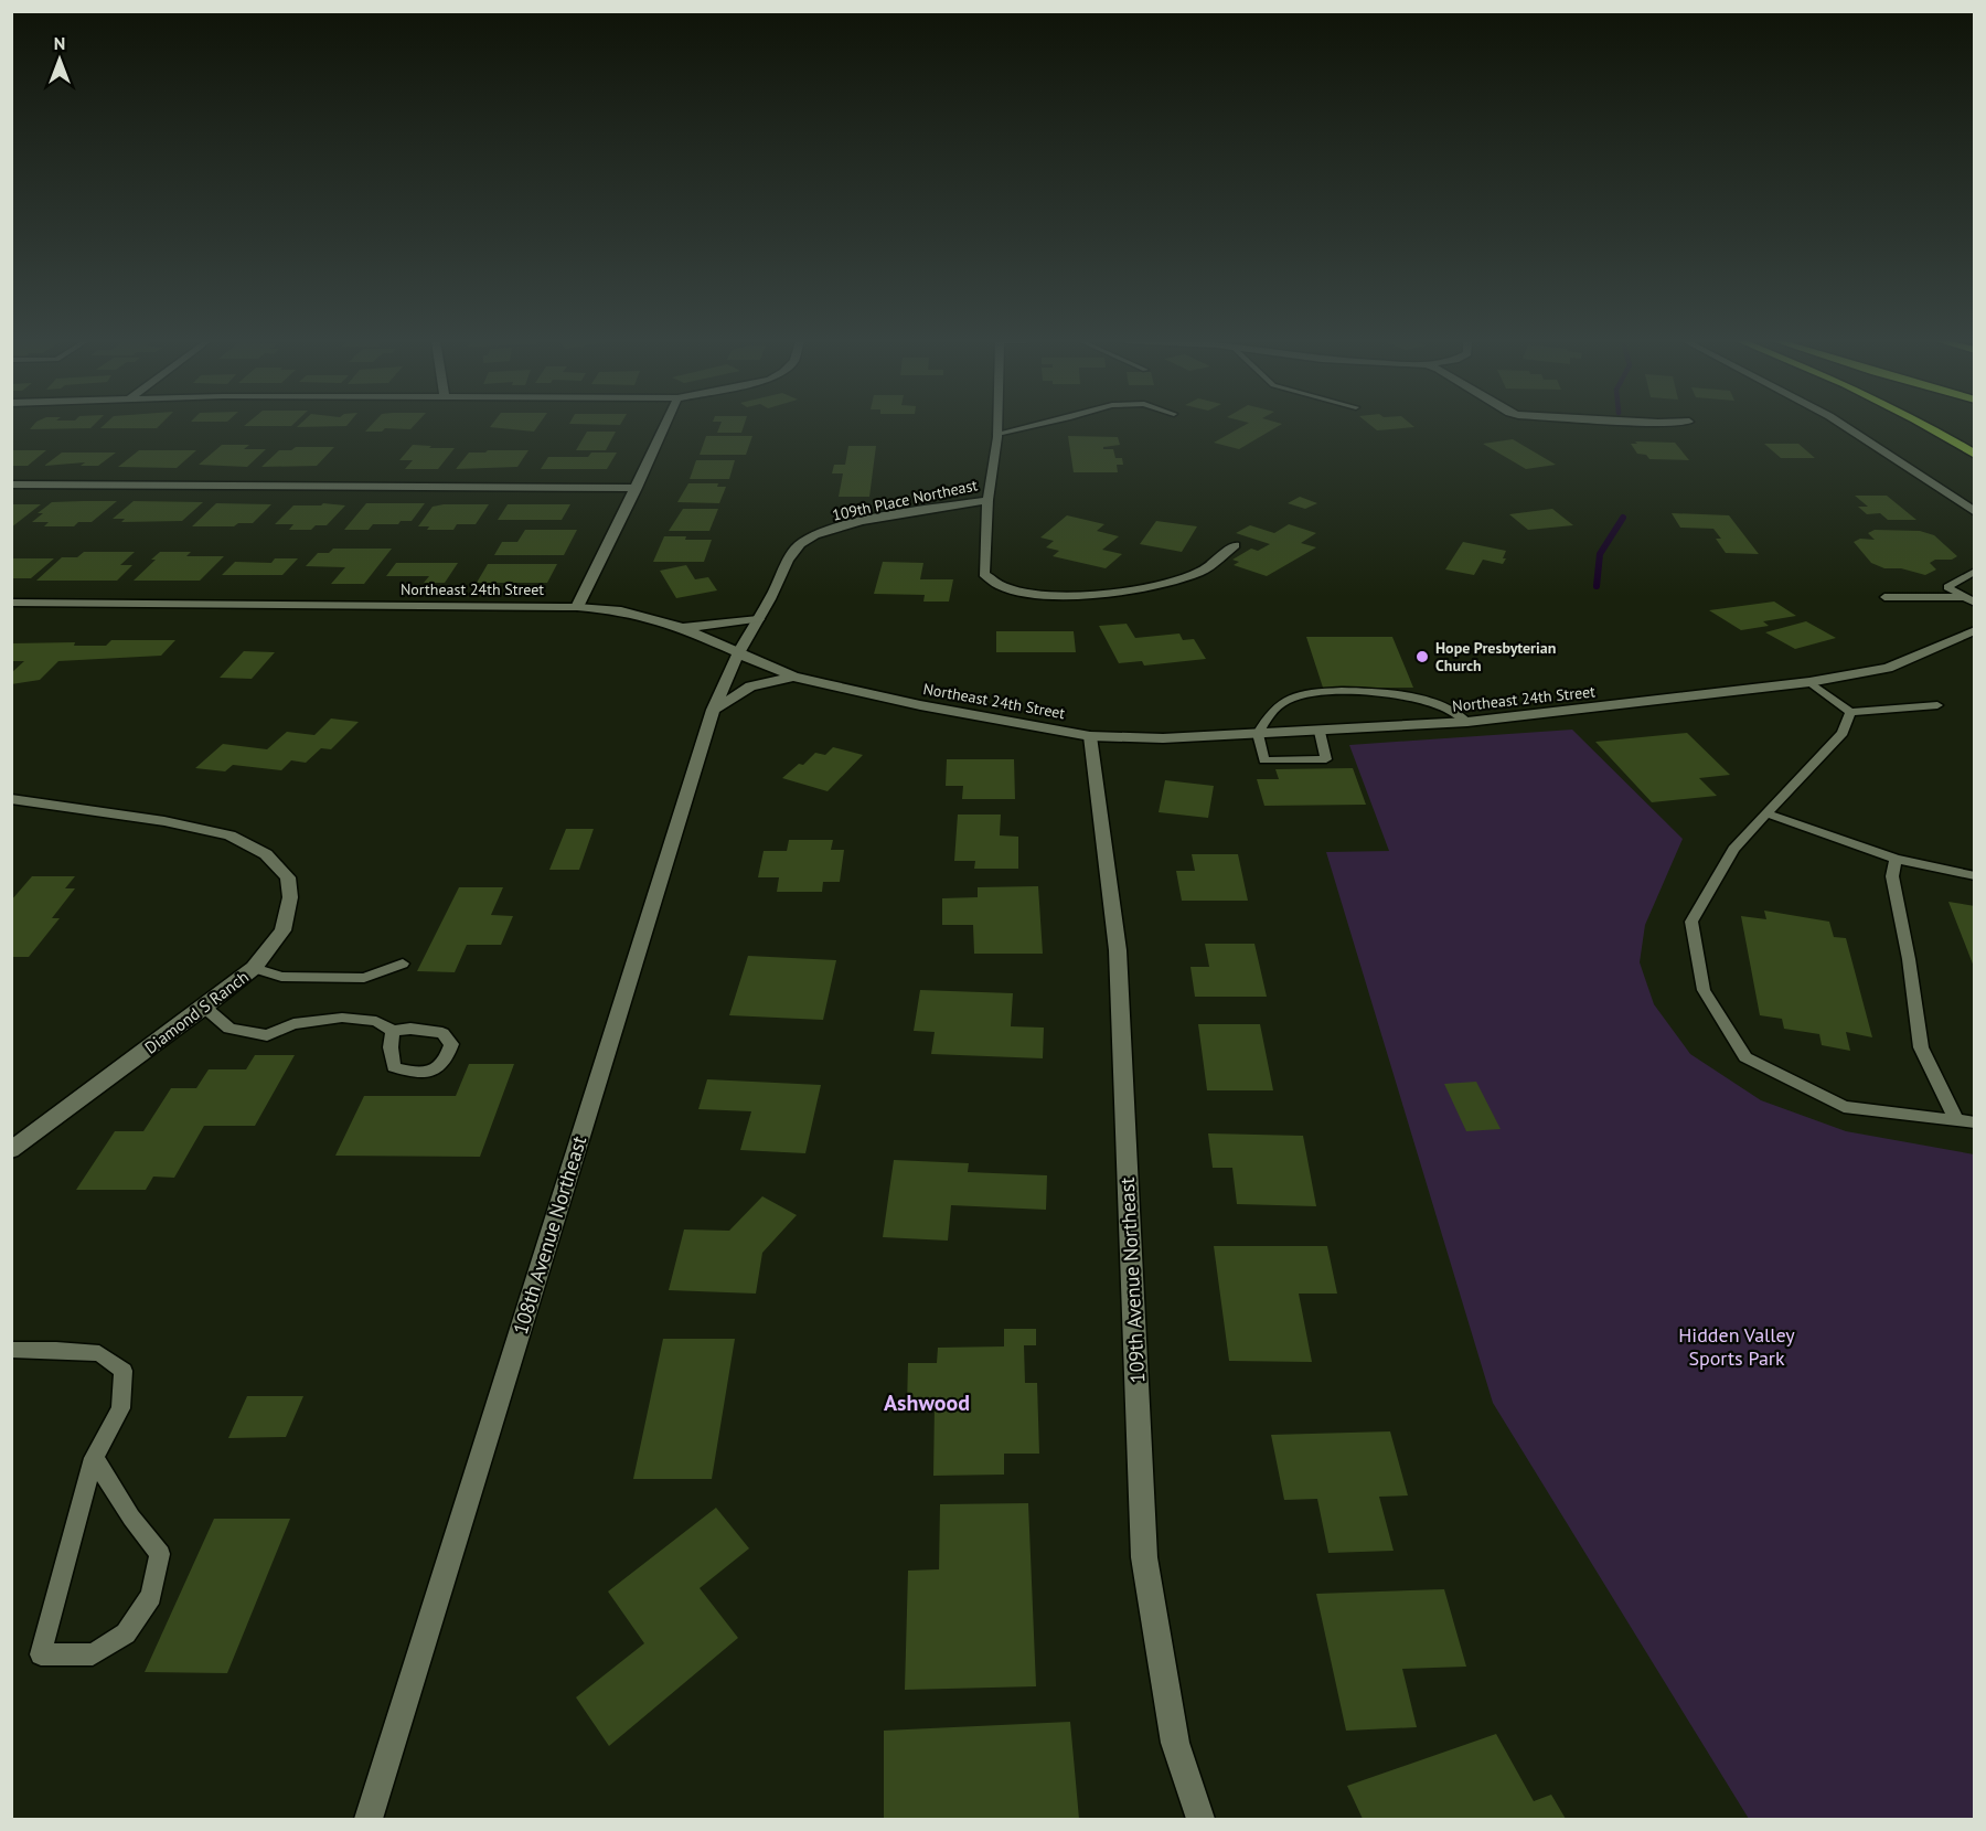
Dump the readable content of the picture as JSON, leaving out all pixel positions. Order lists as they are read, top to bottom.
{
  "streets": {
    "street": [
      "109th Place Northeast",
      "Northeast 24th Street",
      "Diamond S Ranch",
      "108th Avenue Northeast",
      "109th Avenue Northeast"
    ]
  },
  "crossings": [
    ["109th Place Northeast", "Northeast 24th Street"],
    ["109th Place Northeast", "108th Avenue Northeast"],
    ["Northeast 24th Street", "108th Avenue Northeast"],
    ["Northeast 24th Street", "109th Avenue Northeast"]
  ],
  "districts": ["Ashwood"],
  "parks": ["Hidden Valley Sports Park"],
  "places": ["Hope Presbyterian Church"],
  "north": "top"
}
